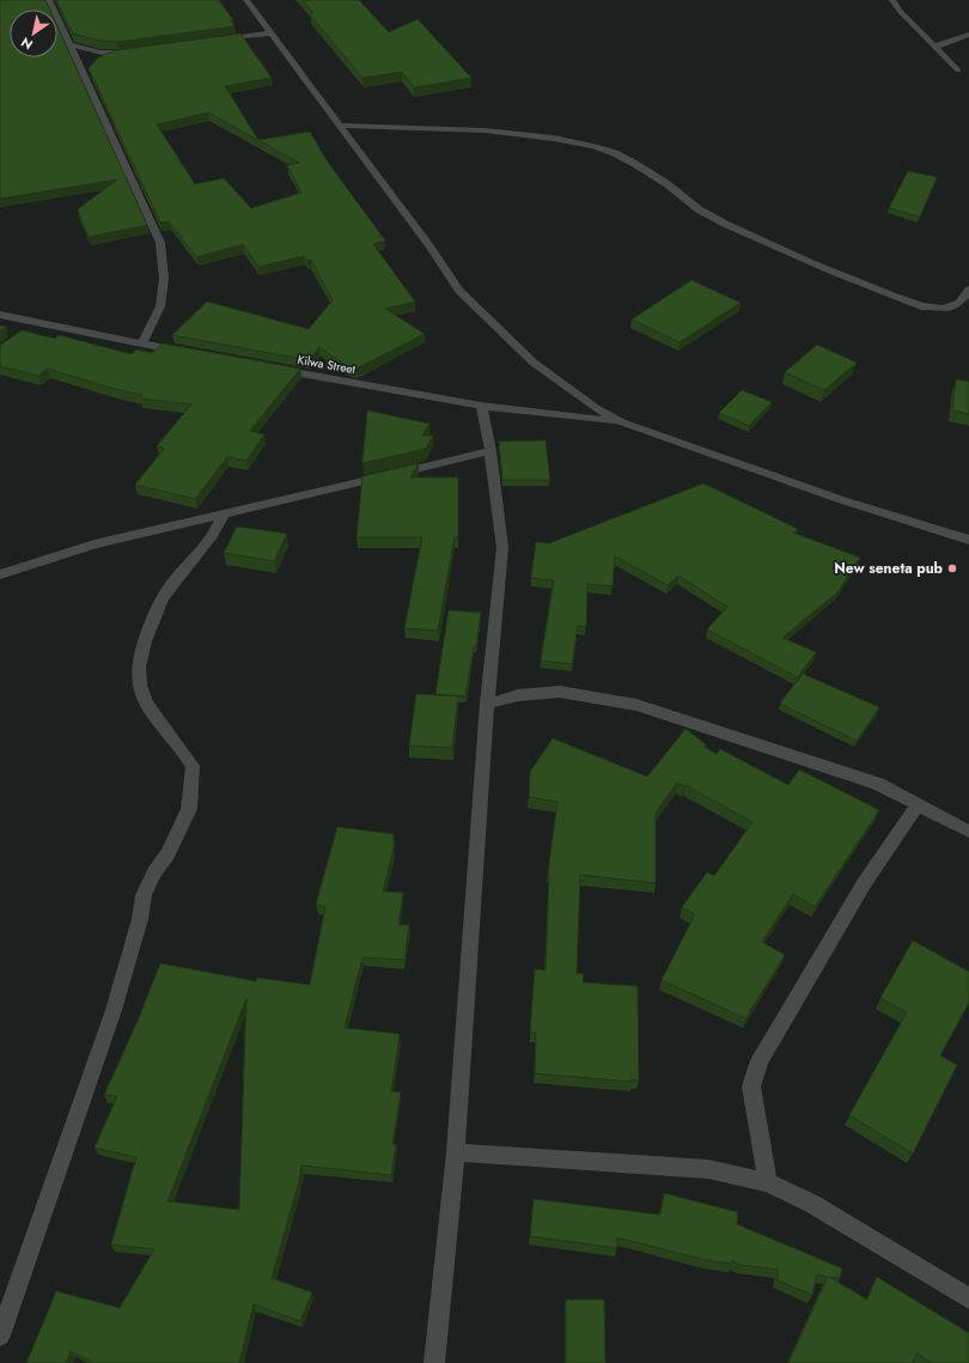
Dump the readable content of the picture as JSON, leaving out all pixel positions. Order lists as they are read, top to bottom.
{
  "streets": {
    "street": ["Kilwa Street"]
  },
  "places": ["New seneta pub"],
  "north": "bottom left"
}
